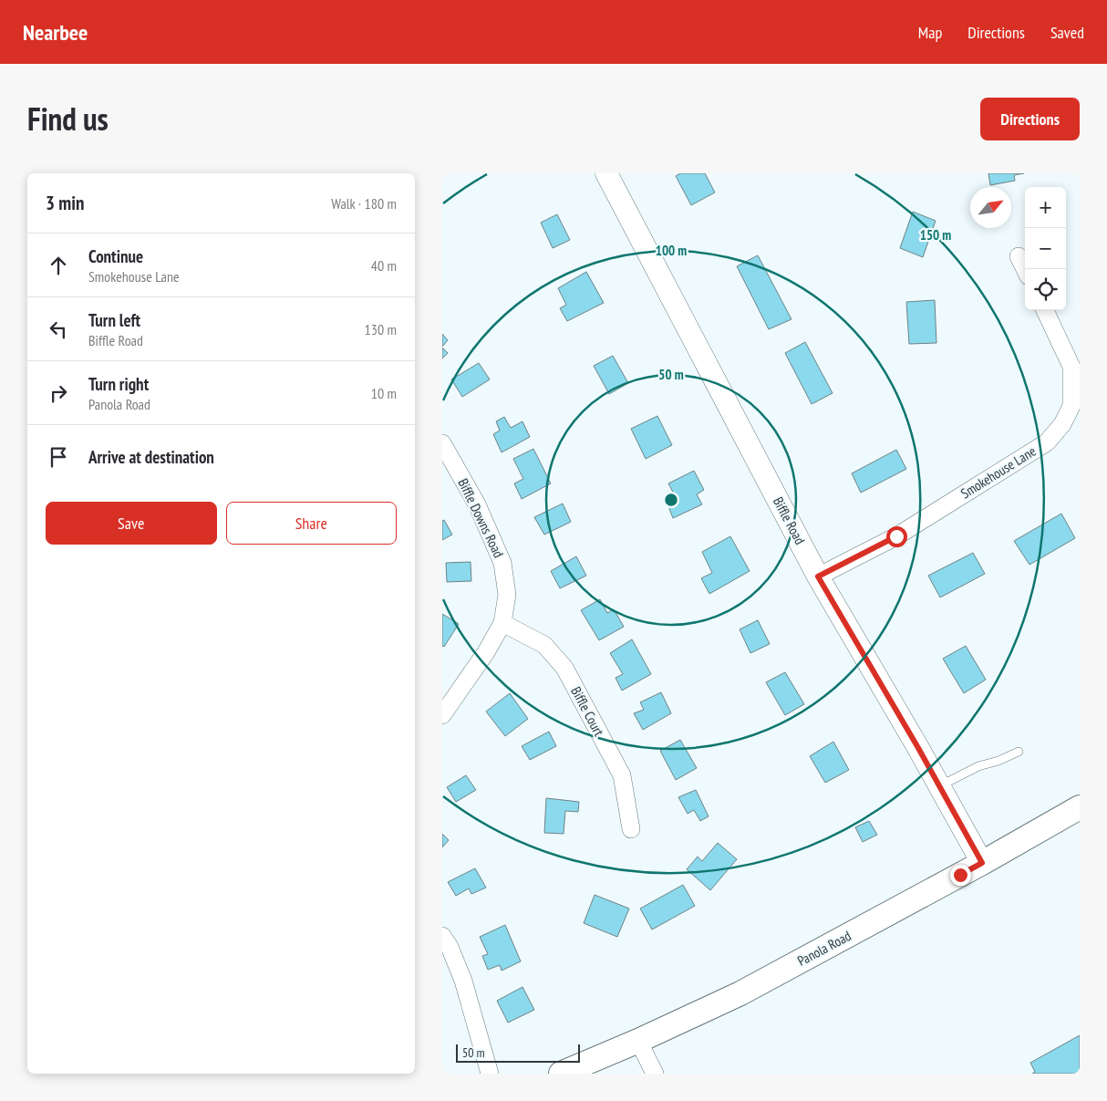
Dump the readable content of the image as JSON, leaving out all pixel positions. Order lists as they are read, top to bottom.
{
  "streets": {
    "main road": ["Panola Road"],
    "street": [
      "Smokehouse Lane",
      "Biffle Downs Road",
      "Biffle Road",
      "Biffle Court"
    ]
  },
  "crossings": [
    ["Smokehouse Lane", "Biffle Road"],
    ["Biffle Downs Road", "Biffle Court"],
    ["Biffle Road", "Panola Road"]
  ],
  "scale_bar": "50 m",
  "north": "top right",
  "page": {
    "header": "Nearbee",
    "nav": ["Map", "Directions", "Saved"],
    "title": "Find us",
    "buttons": [
      "Directions",
      ["Save", "Share"]
    ],
    "heading": ["3 min", "Walk · 180 m"],
    "map_buttons": ["+", "−"],
    "list": [
      ["Continue", "Smokehouse Lane", "40 m"],
      ["Turn left", "Biffle Road", "130 m"],
      ["Turn right", "Panola Road", "10 m"],
      "Arrive at destination"
    ],
    "scale": "50 m"
  },
  "rings": ["150 m", "100 m", "50 m"]
}
